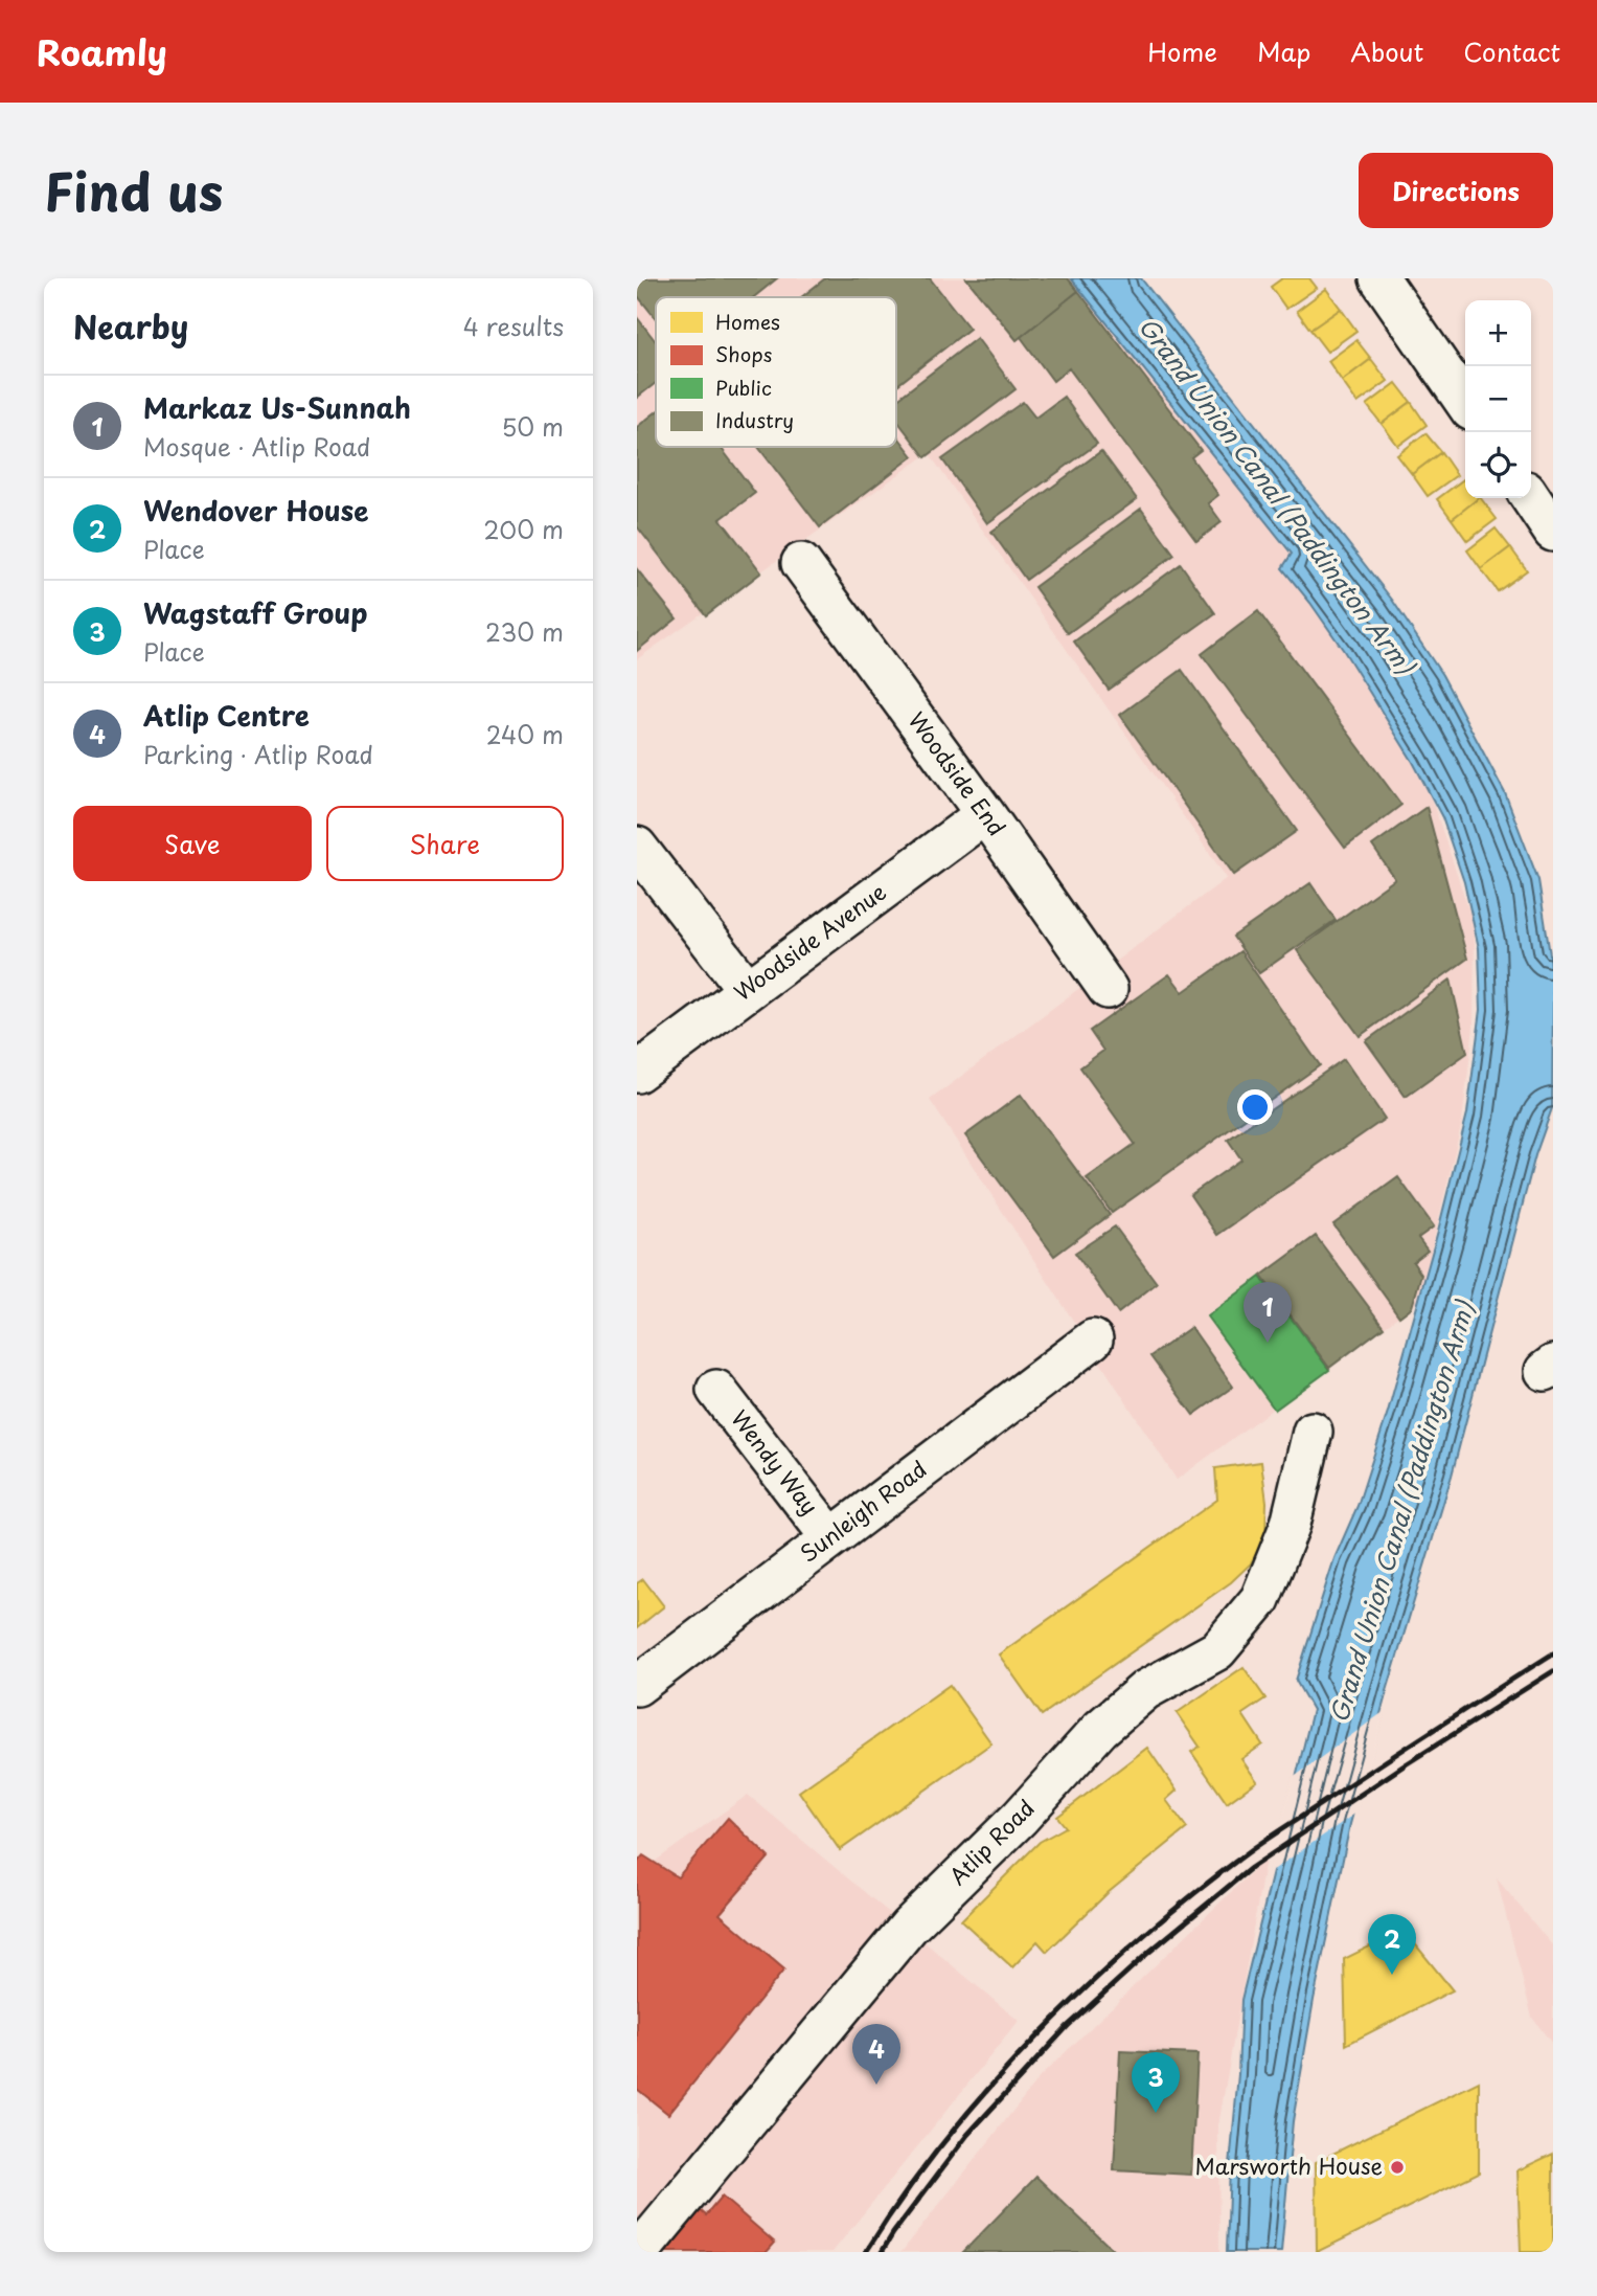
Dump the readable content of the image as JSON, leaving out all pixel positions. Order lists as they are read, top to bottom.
{
  "streets": {
    "street": [
      "Woodside End",
      "Woodside Avenue",
      "Wendy Way",
      "Sunleigh Road",
      "Atlip Road"
    ]
  },
  "crossings": [
    ["Woodside End", "Woodside Avenue"],
    ["Wendy Way", "Sunleigh Road"]
  ],
  "water": ["Grand Union Canal (Paddington Arm)"],
  "places": ["Marsworth House"],
  "legend": [
    "Homes",
    "Shops",
    "Public",
    "Industry"
  ],
  "page": {
    "header": "Roamly",
    "nav": [
      "Home",
      "Map",
      "About",
      "Contact"
    ],
    "title": "Find us",
    "buttons": [
      "Directions",
      ["Save", "Share"]
    ],
    "heading": ["Nearby", "4 results"],
    "map_buttons": ["+", "−"],
    "list": [
      {
        "mark": "1",
        "name": "Markaz Us-Sunnah",
        "note": "Mosque · Atlip Road",
        "value": "50 m"
      },
      {
        "mark": "2",
        "name": "Wendover House",
        "note": "Place",
        "value": "200 m"
      },
      {
        "mark": "3",
        "name": "Wagstaff Group",
        "note": "Place",
        "value": "230 m"
      },
      {
        "mark": "4",
        "name": "Atlip Centre",
        "note": "Parking · Atlip Road",
        "value": "240 m"
      }
    ],
    "pins": [
      "1",
      "2",
      "4",
      "3"
    ]
  }
}
